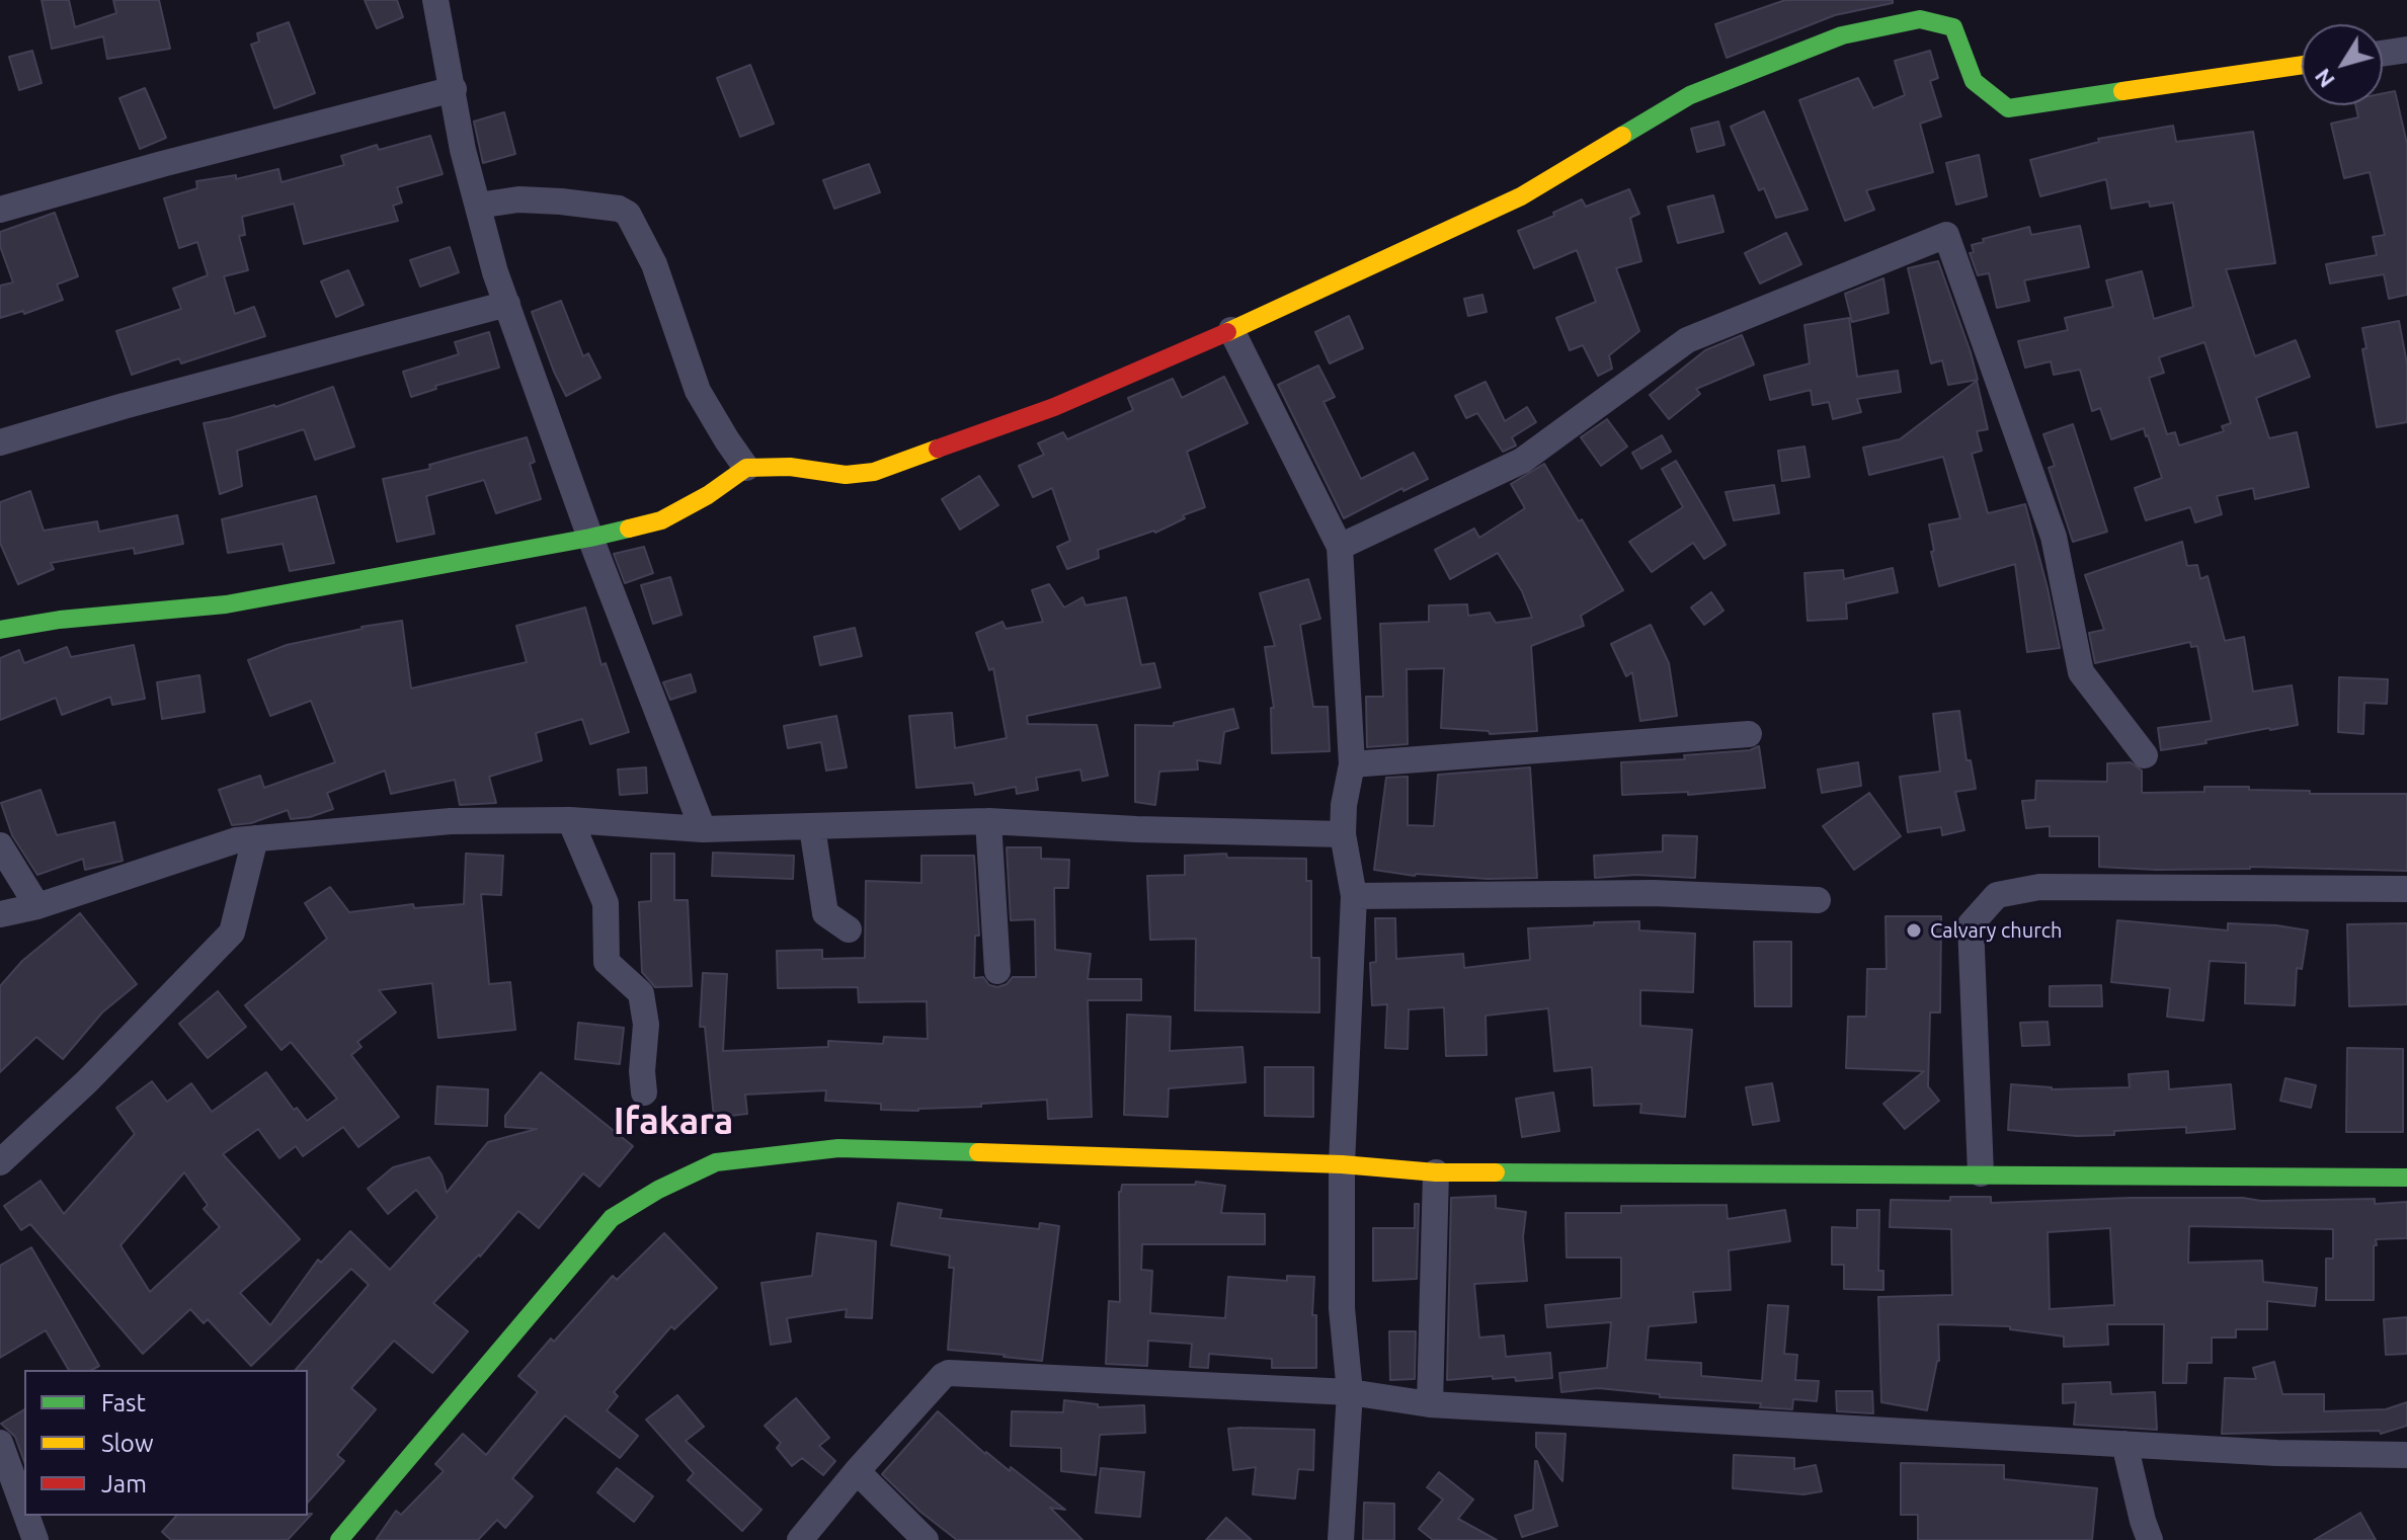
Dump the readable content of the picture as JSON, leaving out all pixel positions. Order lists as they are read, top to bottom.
{
  "districts": ["Ifakara"],
  "places": ["Calvary church"],
  "legend": ["Fast", "Slow", "Jam"],
  "north": "bottom left"
}
